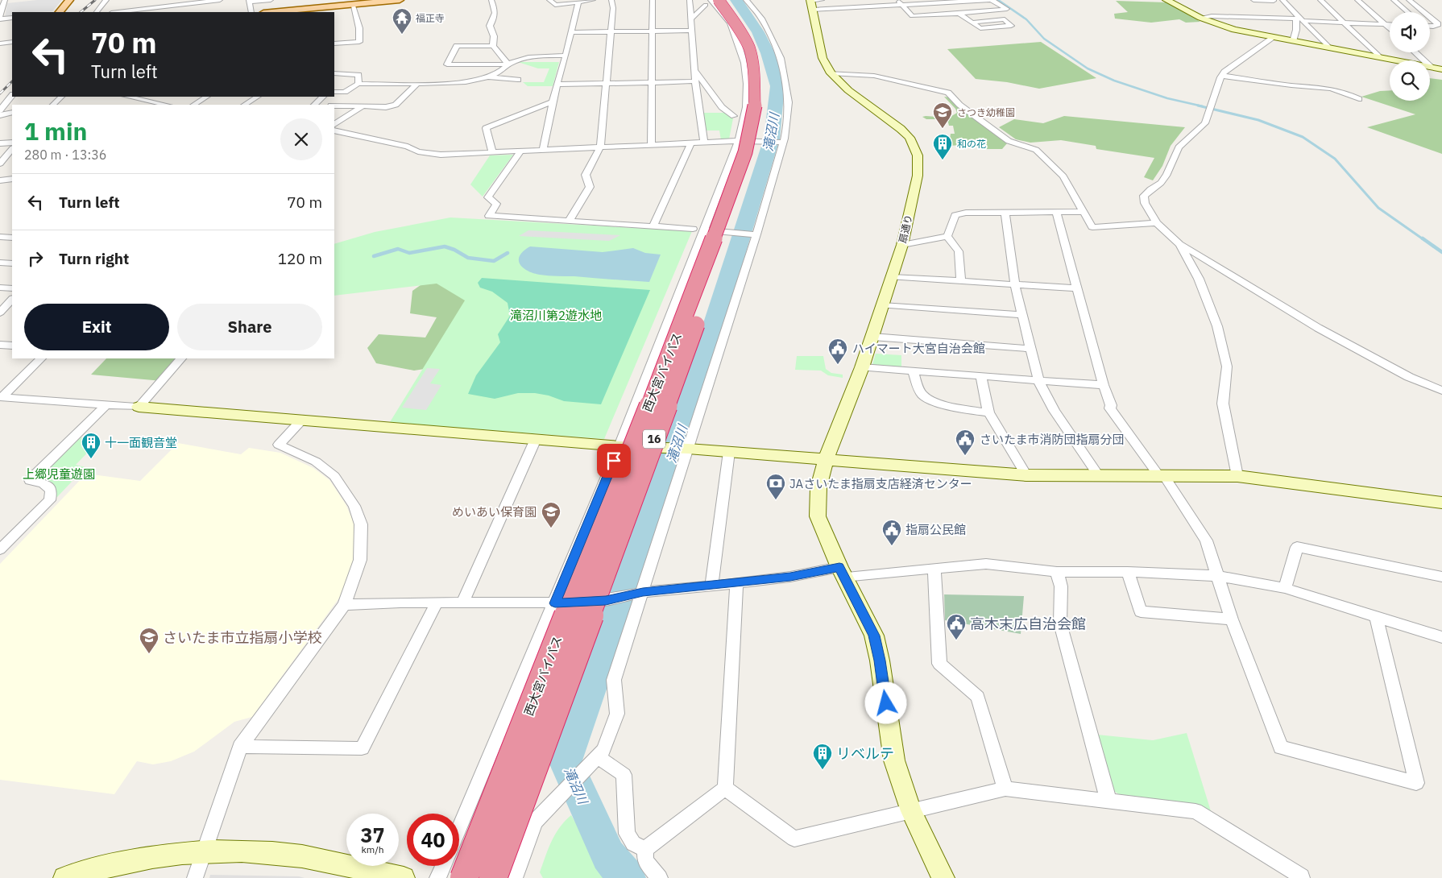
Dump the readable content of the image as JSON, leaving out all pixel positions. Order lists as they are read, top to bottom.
{
  "streets": {
    "highway": ["西大宮バイパス", "16"],
    "street": ["扇通り"]
  },
  "water": ["滝沼川"],
  "parks": ["滝沼川第2遊水地", "上郷児童遊園"],
  "places": {
    "temple": ["福正寺"],
    "school or university": ["さつき幼稚園", "めいあい保育園", "さいたま市立指扇小学校"],
    "building": ["和の花", "十一面観音堂", "リベルテ"],
    "public building": [
      "ハイマート大宮自治会館",
      "さいたま市消防団指扇分団",
      "指扇公民館",
      "高木末広自治会館"
    ],
    "bank": ["JAさいたま指扇支店経済センター"]
  },
  "page": {
    "turn": ["70 m", "Turn left"],
    "heading": ["1 min", "280 m · 13:36"],
    "list": [
      {
        "name": "Turn left",
        "value": "70 m"
      },
      {
        "name": "Turn right",
        "value": "120 m"
      }
    ],
    "buttons": ["Exit", "Share"],
    "speed": "37 km/h",
    "limit": "40"
  }
}
